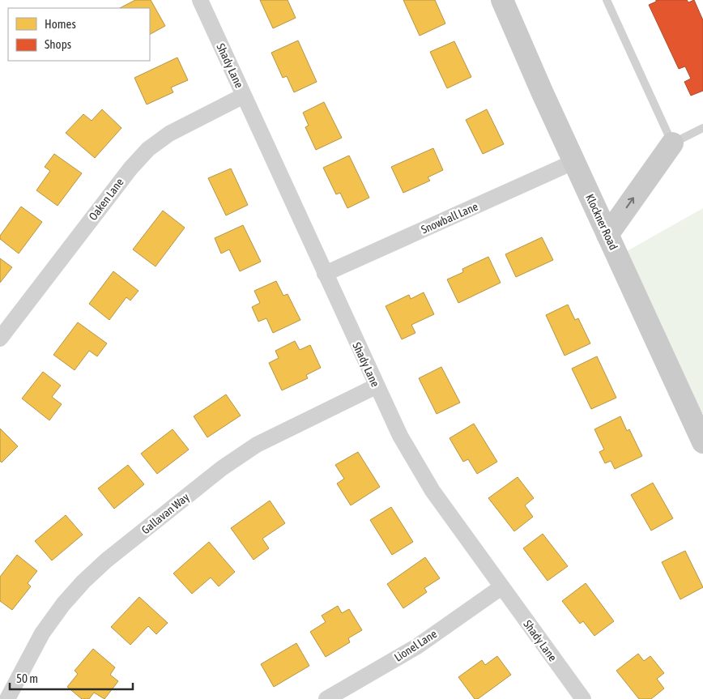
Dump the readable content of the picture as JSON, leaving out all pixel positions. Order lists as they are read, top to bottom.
{
  "streets": {
    "main road": ["Klockner Road"],
    "street": [
      "Shady Lane",
      "Oaken Lane",
      "Snowball Lane",
      "Gallavan Way",
      "Lionel Lane"
    ]
  },
  "crossings": [
    ["Shady Lane", "Oaken Lane"],
    ["Shady Lane", "Snowball Lane"],
    ["Shady Lane", "Gallavan Way"],
    ["Shady Lane", "Lionel Lane"],
    ["Snowball Lane", "Klockner Road"]
  ],
  "legend": ["Homes", "Shops"],
  "scale_bar": "50 m"
}
